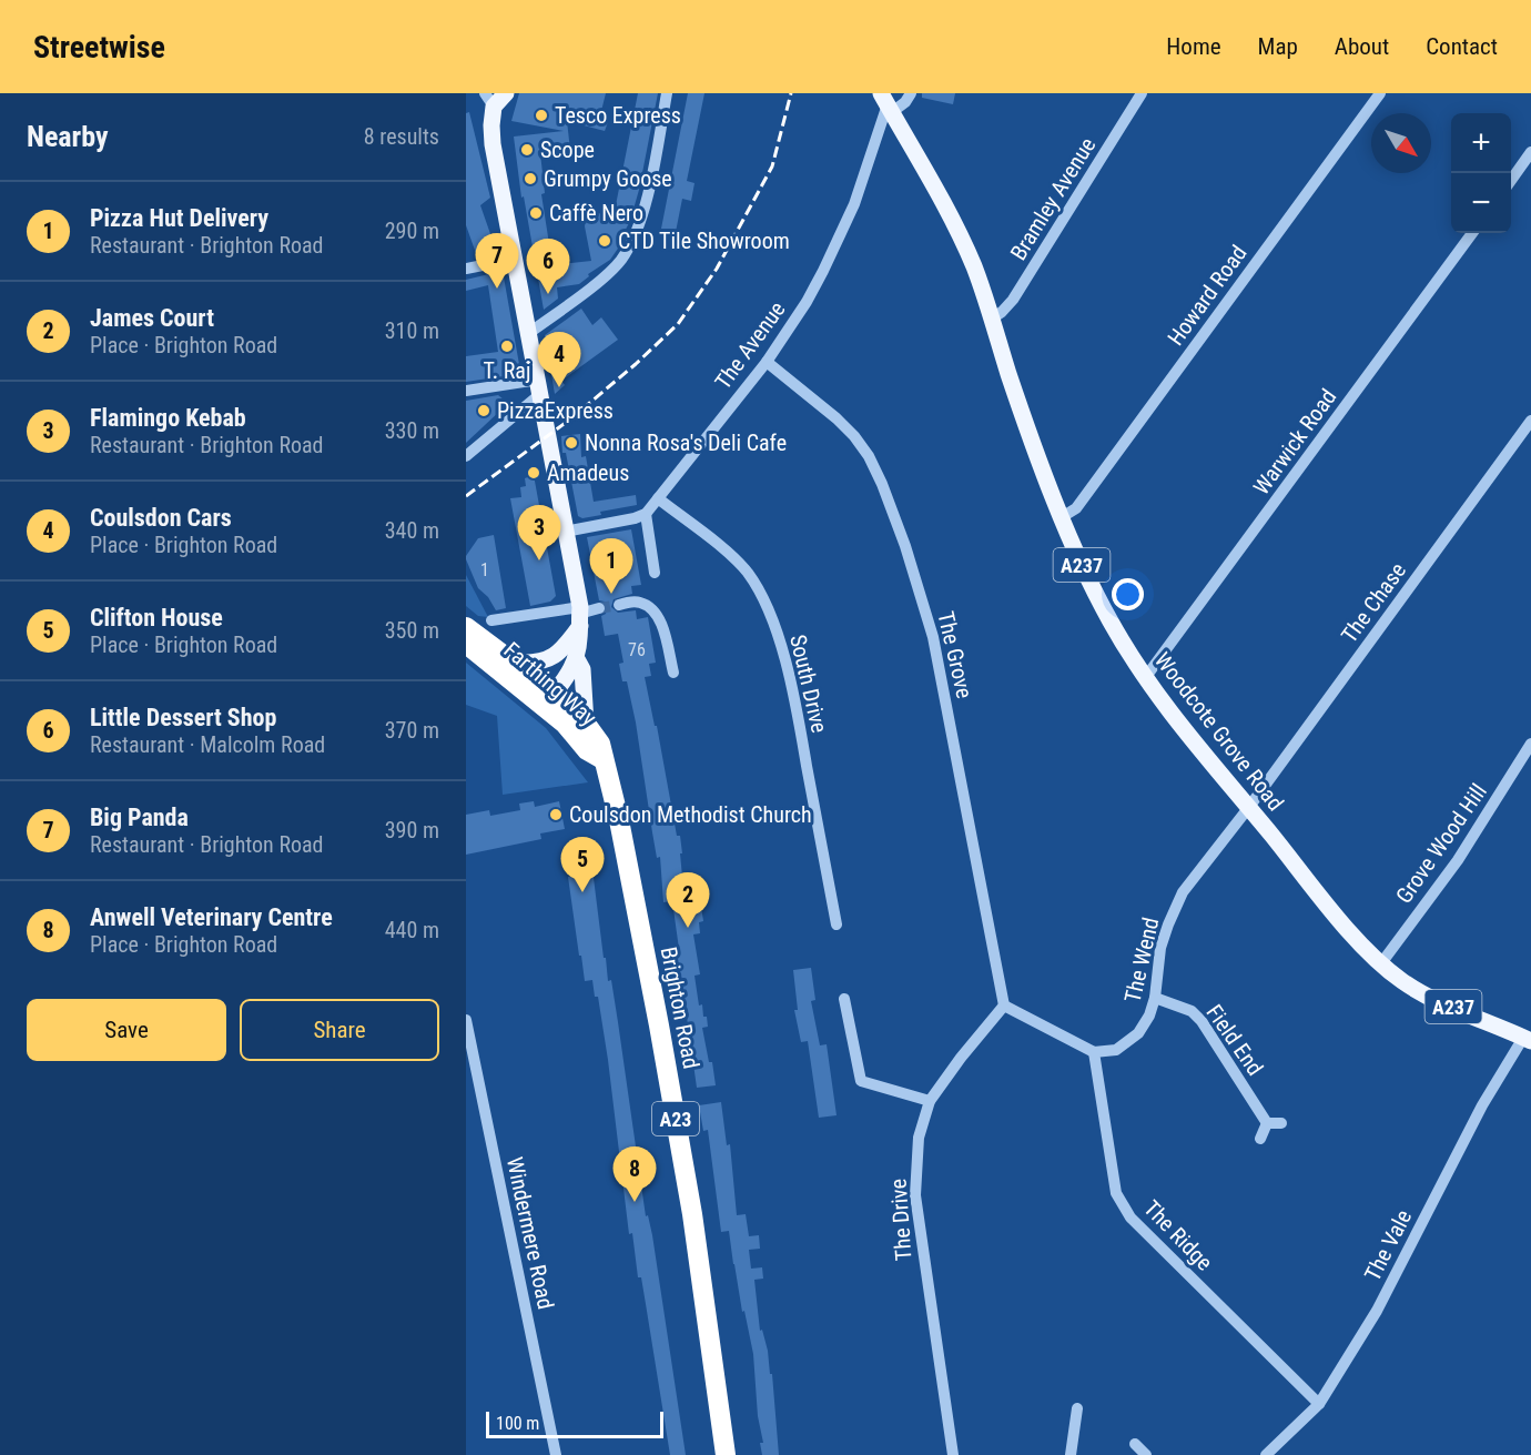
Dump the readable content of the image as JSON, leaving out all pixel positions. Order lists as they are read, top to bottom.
{
  "streets": {
    "highway": ["Farthing Way", "Brighton Road", "A23"],
    "main road": ["A237", "Woodcote Grove Road"],
    "street": [
      "Bramley Avenue",
      "Howard Road",
      "The Avenue",
      "Warwick Road",
      "The Chase",
      "The Grove",
      "South Drive",
      "Grove Wood Hill",
      "The Wend",
      "Field End",
      "The Drive",
      "Windermere Road",
      "The Ridge",
      "The Vale"
    ]
  },
  "crossings": [
    ["Bramley Avenue", "Woodcote Grove Road"],
    ["Howard Road", "Woodcote Grove Road"],
    ["The Avenue", "The Grove"],
    ["The Avenue", "South Drive"],
    ["The Avenue", "Woodcote Grove Road"],
    ["Warwick Road", "Woodcote Grove Road"],
    ["The Chase", "Woodcote Grove Road"],
    ["The Chase", "The Wend"],
    ["The Grove", "The Drive"],
    ["Farthing Way", "Brighton Road"],
    ["Farthing Way", "A23"],
    ["Woodcote Grove Road", "Grove Wood Hill"],
    ["Woodcote Grove Road", "The Wend"],
    ["Woodcote Grove Road", "The Vale"],
    ["The Wend", "Field End"],
    ["The Wend", "The Ridge"],
    ["Brighton Road", "A23"],
    ["The Ridge", "The Vale"]
  ],
  "places": [
    "Tesco Express",
    "Scope",
    "Grumpy Goose",
    "Caffè Nero",
    "CTD Tile Showroom",
    "T. Raj",
    "PizzaExpress",
    "Nonna Rosa's Deli Cafe",
    "Amadeus",
    "Coulsdon Methodist Church"
  ],
  "house_numbers": ["1", "76"],
  "scale_bar": "100 m",
  "north": "bottom right",
  "page": {
    "header": "Streetwise",
    "nav": [
      "Home",
      "Map",
      "About",
      "Contact"
    ],
    "heading": ["Nearby", "8 results"],
    "map_buttons": ["+", "−"],
    "list": [
      {
        "mark": "1",
        "name": "Pizza Hut Delivery",
        "note": "Restaurant · Brighton Road",
        "value": "290 m"
      },
      {
        "mark": "2",
        "name": "James Court",
        "note": "Place · Brighton Road",
        "value": "310 m"
      },
      {
        "mark": "3",
        "name": "Flamingo Kebab",
        "note": "Restaurant · Brighton Road",
        "value": "330 m"
      },
      {
        "mark": "4",
        "name": "Coulsdon Cars",
        "note": "Place · Brighton Road",
        "value": "340 m"
      },
      {
        "mark": "5",
        "name": "Clifton House",
        "note": "Place · Brighton Road",
        "value": "350 m"
      },
      {
        "mark": "6",
        "name": "Little Dessert Shop",
        "note": "Restaurant · Malcolm Road",
        "value": "370 m"
      },
      {
        "mark": "7",
        "name": "Big Panda",
        "note": "Restaurant · Brighton Road",
        "value": "390 m"
      },
      {
        "mark": "8",
        "name": "Anwell Veterinary Centre",
        "note": "Place · Brighton Road",
        "value": "440 m"
      }
    ],
    "pins": [
      "7",
      "6",
      "4",
      "3",
      "1",
      "5",
      "2",
      "8"
    ],
    "buttons": ["Save", "Share"],
    "scale": "100 m"
  }
}
